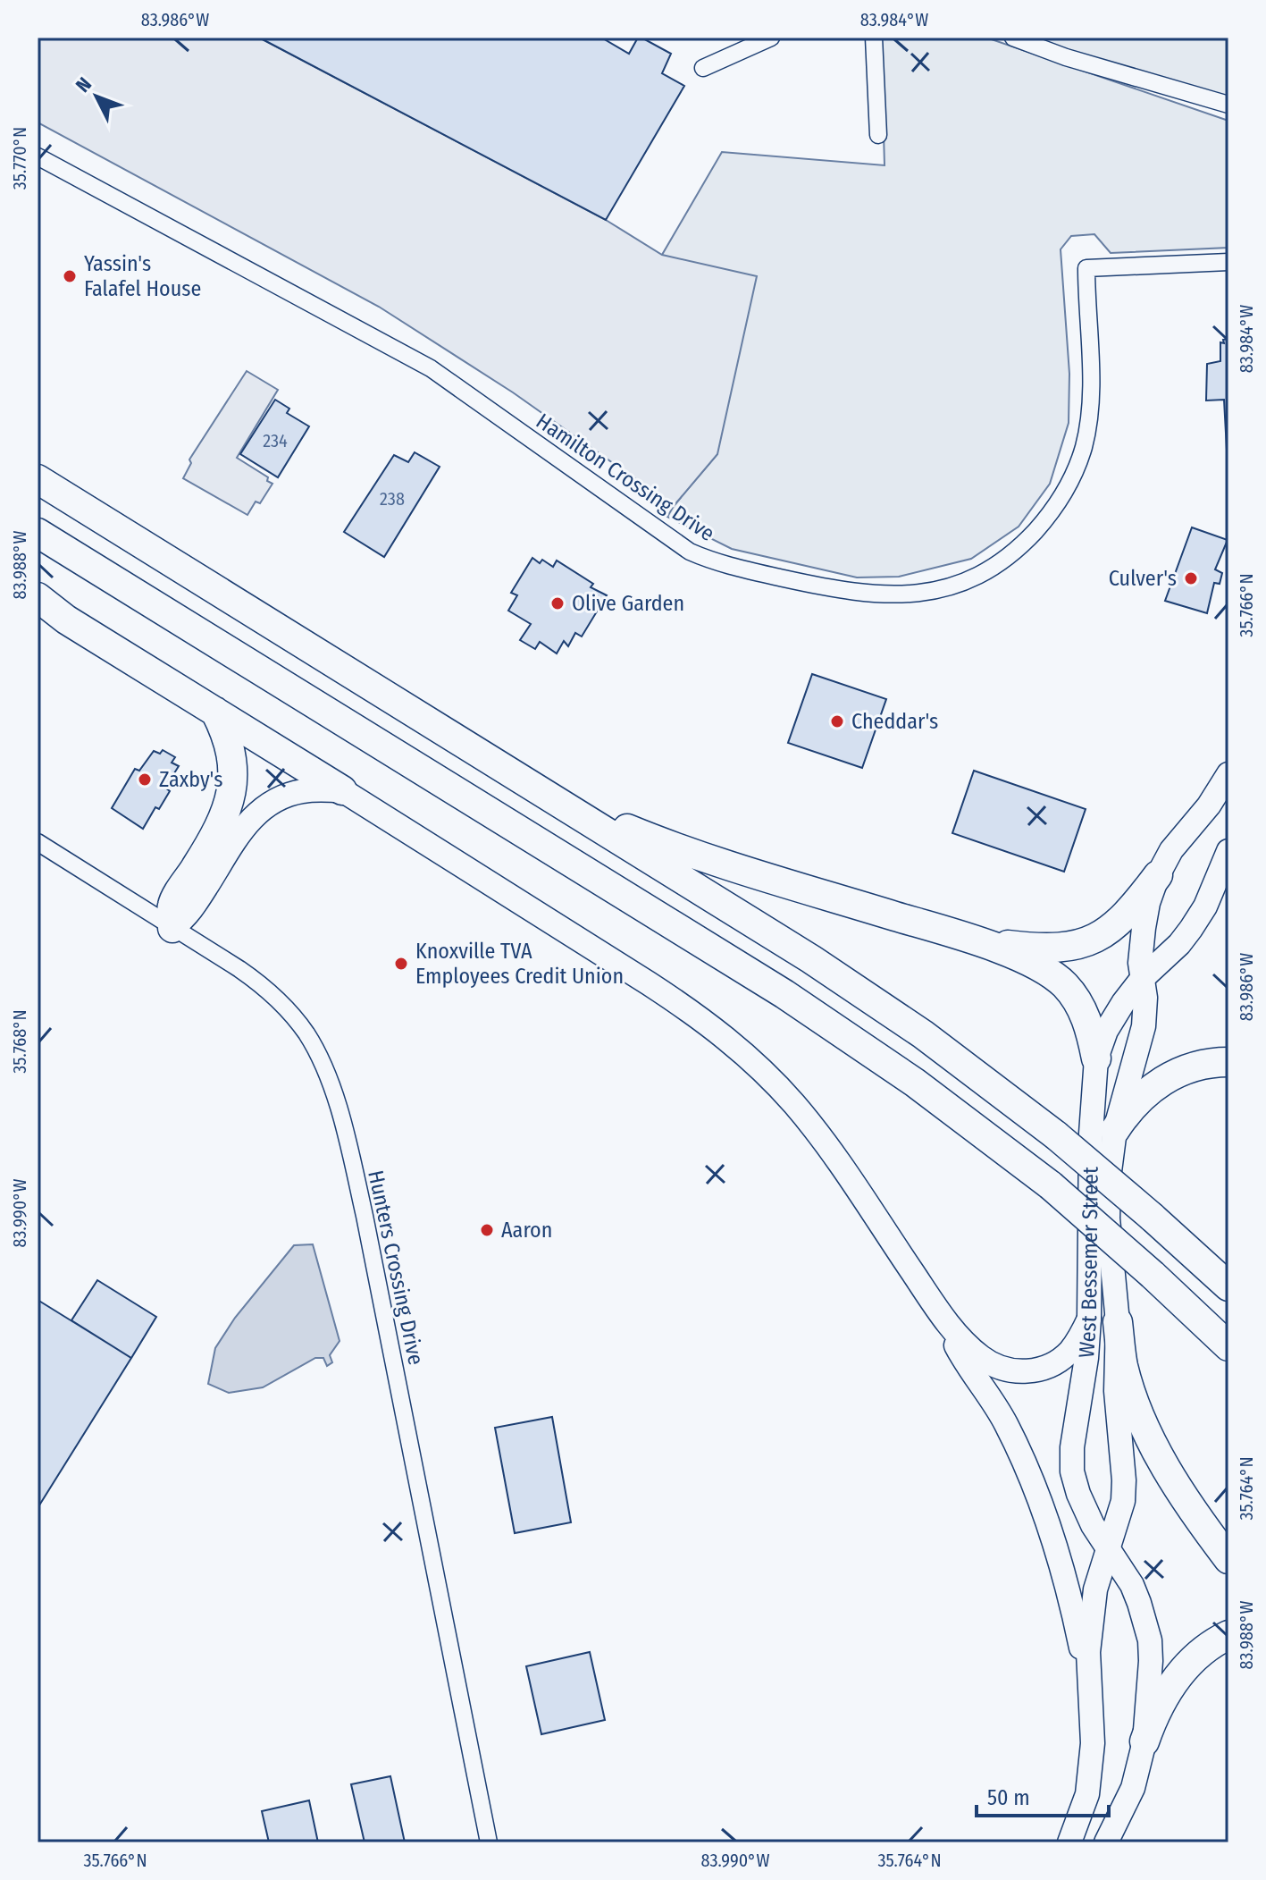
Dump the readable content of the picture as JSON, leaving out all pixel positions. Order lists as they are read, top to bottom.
{
  "streets": {
    "main road": ["West Bessemer Street"],
    "street": ["Hamilton Crossing Drive", "Hunters Crossing Drive"]
  },
  "places": [
    "Yassin's Falafel House",
    "Culver's",
    "Olive Garden",
    "Cheddar's",
    "Zaxby's",
    "Knoxville TVA Employees Credit Union",
    "Aaron"
  ],
  "house_numbers": ["234", "238"],
  "scale_bar": "50 m",
  "north": "top left",
  "coordinates": [
    "83.986°W",
    "83.984°W",
    "35.770°N",
    "83.988°W",
    "35.766°N",
    "35.768°N",
    "83.990°W",
    "35.764°N"
  ]
}
